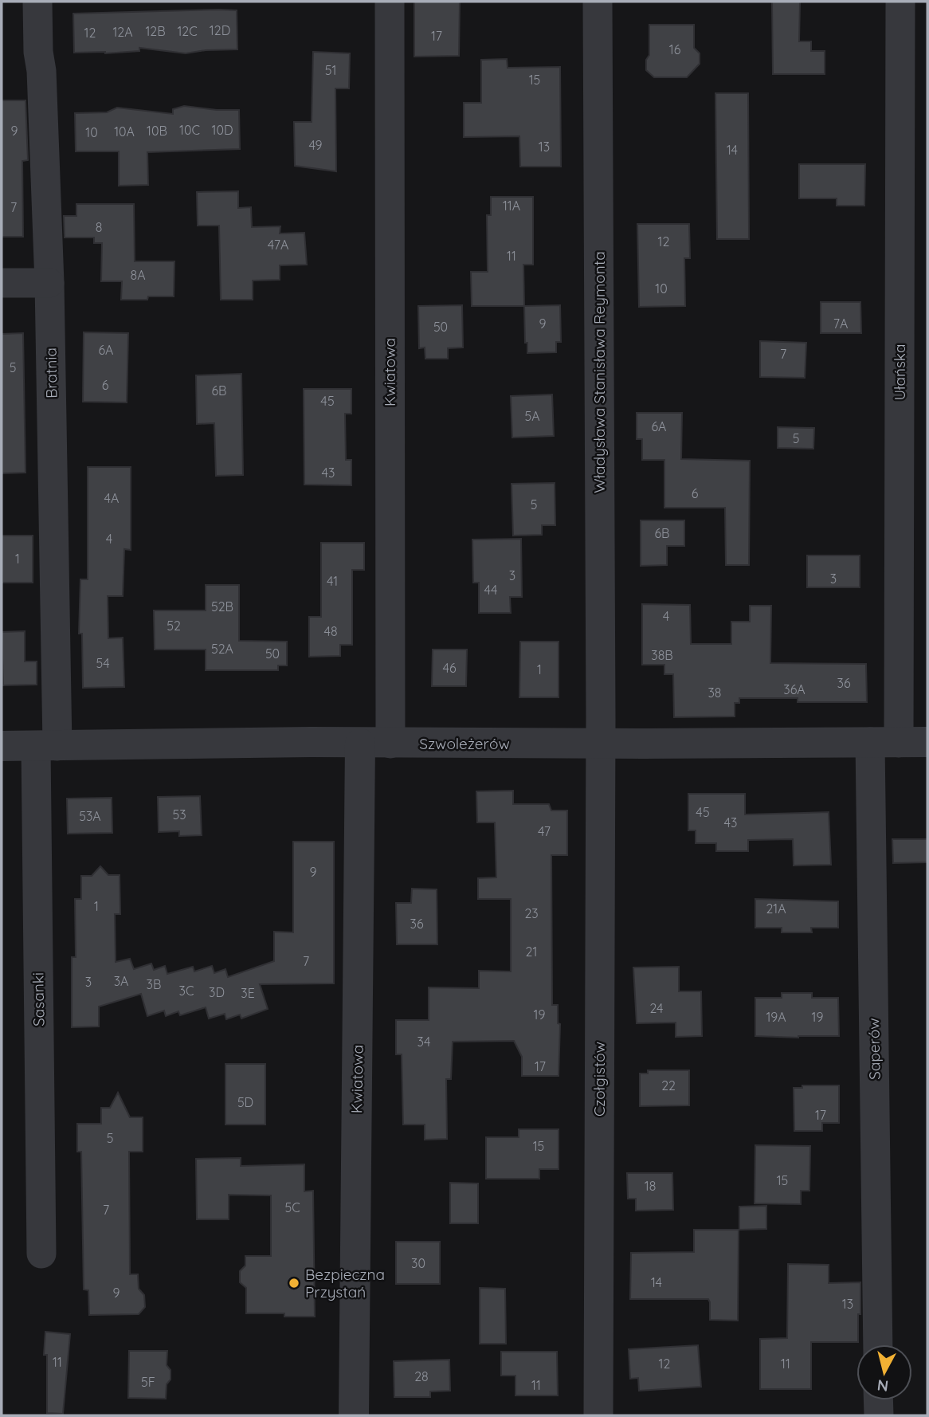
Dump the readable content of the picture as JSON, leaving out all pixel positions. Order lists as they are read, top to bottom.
{
  "streets": {
    "street": [
      "Kwiatowa",
      "Władysława Stanisława Reymonta",
      "Ułańska",
      "Bratnia",
      "Szwoleżerów",
      "Sasanki",
      "Saperów",
      "Czołgistów"
    ]
  },
  "crossings": [
    ["Kwiatowa", "Szwoleżerów"],
    ["Władysława Stanisława Reymonta", "Szwoleżerów"],
    ["Władysława Stanisława Reymonta", "Czołgistów"],
    ["Ułańska", "Szwoleżerów"],
    ["Ułańska", "Saperów"],
    ["Bratnia", "Szwoleżerów"],
    ["Bratnia", "Sasanki"],
    ["Szwoleżerów", "Sasanki"],
    ["Szwoleżerów", "Saperów"],
    ["Szwoleżerów", "Czołgistów"]
  ],
  "places": ["Bezpieczna Przystań"],
  "house_numbers": [
    "12D",
    "12B",
    "12C",
    "12A",
    "12",
    "17",
    "16",
    "51",
    "15",
    "10C",
    "10D",
    "9",
    "10B",
    "10A",
    "10",
    "49",
    "13",
    "14",
    "11A",
    "7",
    "8",
    "12",
    "47A",
    "11",
    "8A",
    "10",
    "9",
    "7A",
    "50",
    "6A",
    "7",
    "5",
    "6",
    "6B",
    "45",
    "5A",
    "6A",
    "5",
    "43",
    "6",
    "4A",
    "5",
    "6B",
    "4",
    "1",
    "3",
    "3",
    "41",
    "44",
    "52B",
    "4",
    "52",
    "48",
    "52A",
    "50",
    "38B",
    "54",
    "46",
    "1",
    "36",
    "36A",
    "38",
    "45",
    "53",
    "53A",
    "43",
    "47",
    "9",
    "1",
    "21A",
    "23",
    "36",
    "21",
    "7",
    "3A",
    "3",
    "3B",
    "3C",
    "3D",
    "3E",
    "24",
    "19",
    "19A",
    "19",
    "34",
    "17",
    "22",
    "5D",
    "17",
    "5",
    "15",
    "15",
    "18",
    "5C",
    "7",
    "30",
    "14",
    "9",
    "13",
    "11",
    "12",
    "11",
    "28",
    "5F",
    "11"
  ],
  "north": "bottom"
}
